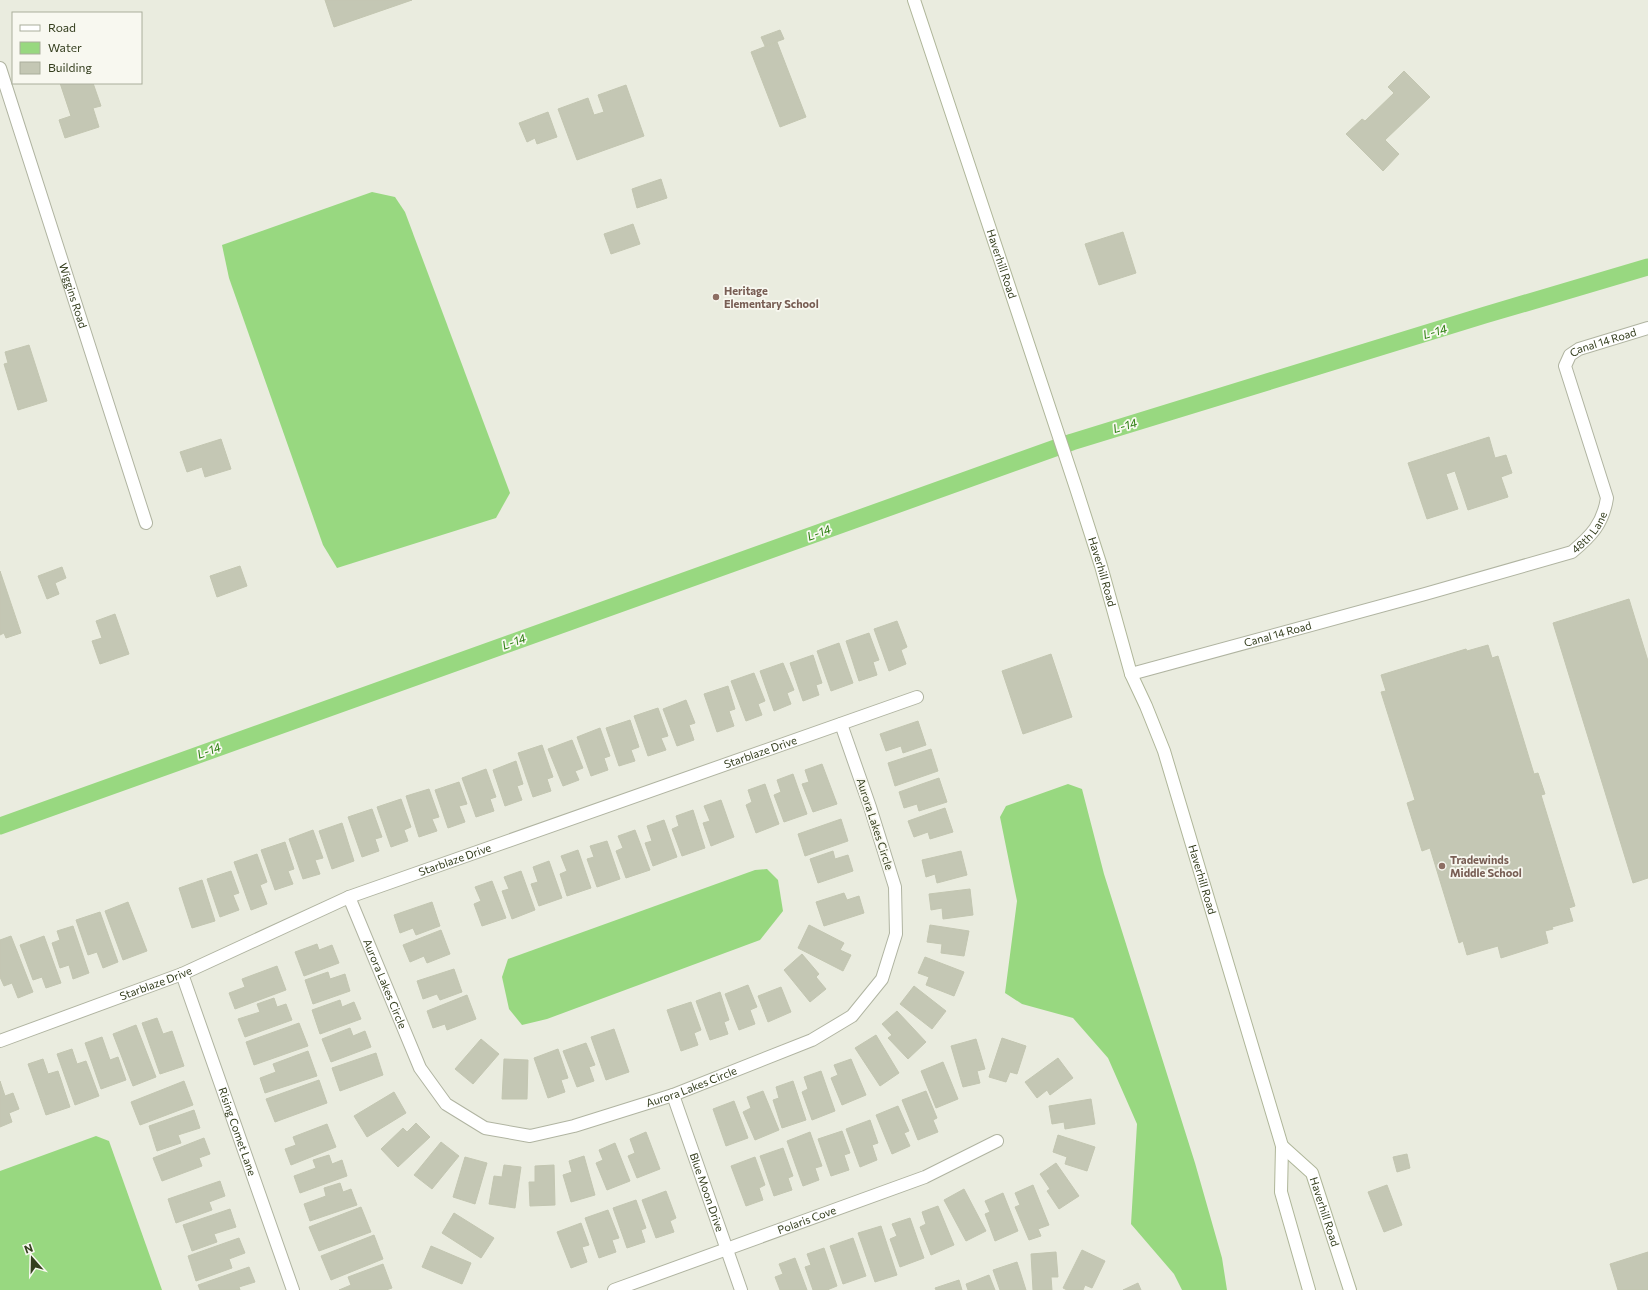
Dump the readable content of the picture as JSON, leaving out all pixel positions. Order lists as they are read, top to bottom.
{
  "streets": {
    "street": [
      "Haverhill Road",
      "Wiggins Road",
      "Canal 14 Road",
      "48th Lane",
      "Starblaze Drive",
      "Aurora Lakes Circle",
      "Rising Comet Lane",
      "Blue Moon Drive",
      "Polaris Cove"
    ]
  },
  "crossings": [
    ["Haverhill Road", "Canal 14 Road"],
    ["Canal 14 Road", "48th Lane"],
    ["Starblaze Drive", "Aurora Lakes Circle"],
    ["Starblaze Drive", "Rising Comet Lane"],
    ["Aurora Lakes Circle", "Blue Moon Drive"],
    ["Blue Moon Drive", "Polaris Cove"]
  ],
  "water": ["L-14"],
  "places": ["Heritage Elementary School", "Tradewinds Middle School"],
  "legend": ["Road", "Water", "Building"],
  "north": "top"
}
